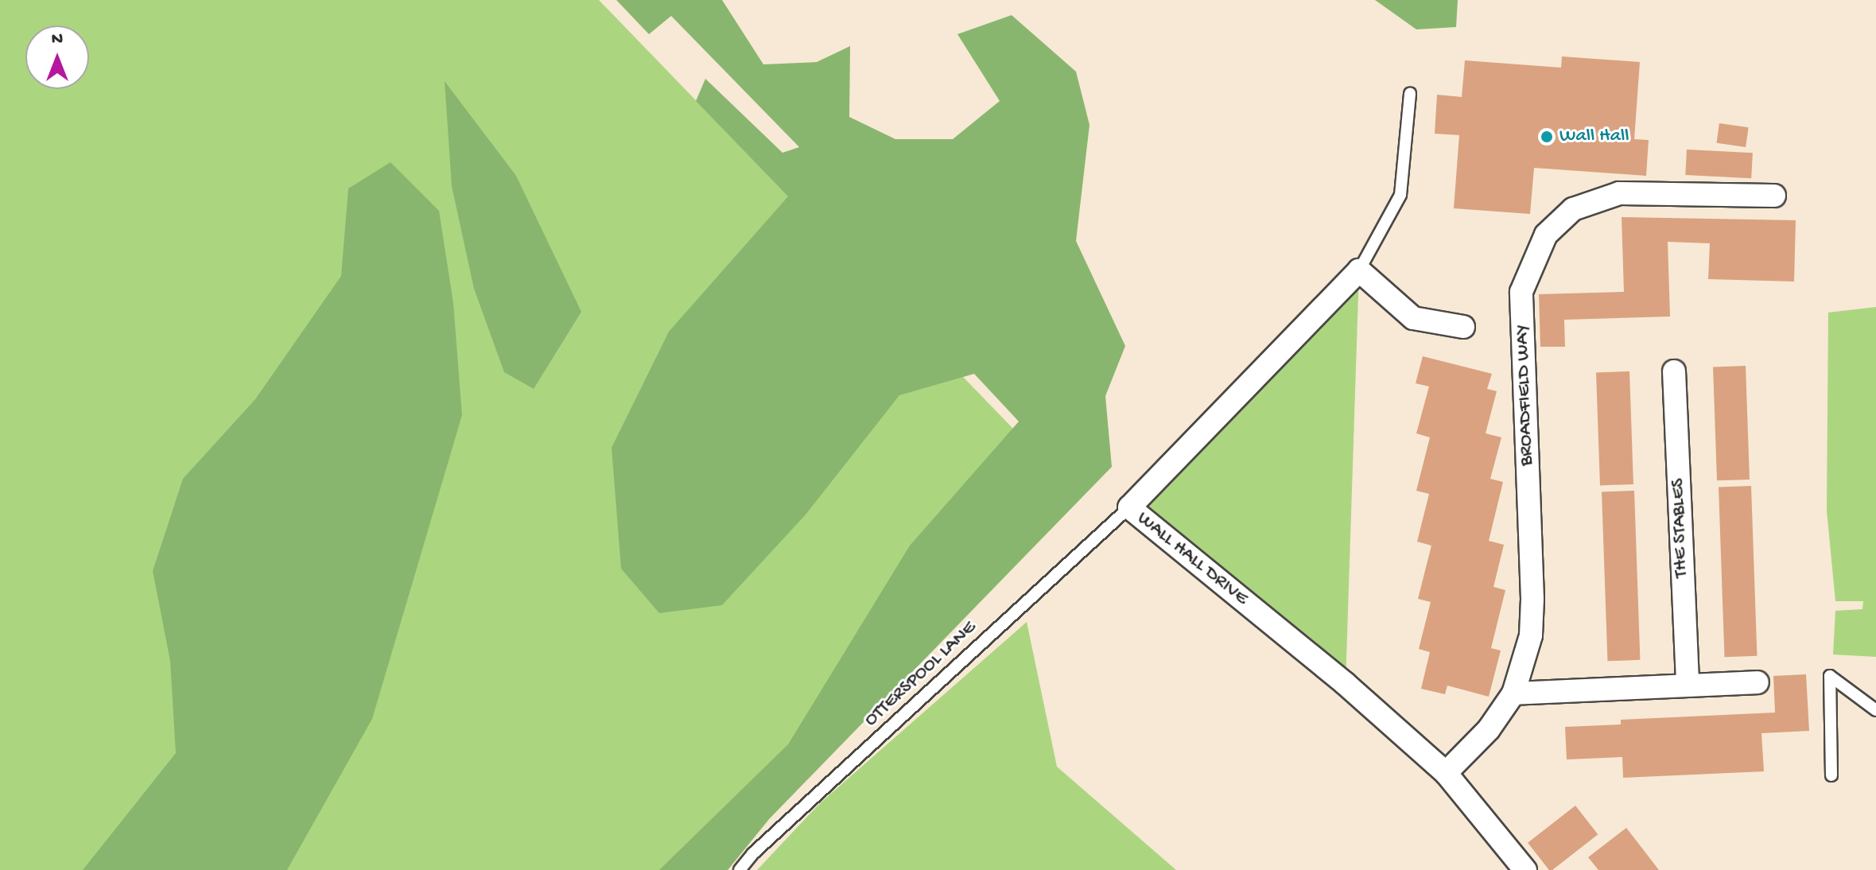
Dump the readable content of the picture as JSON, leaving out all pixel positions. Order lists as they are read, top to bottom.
{
  "streets": {
    "street": ["BROADFIELD WAY", "THE STABLES", "WALL HALL DRIVE"],
    "lane": ["OTTERSPOOL LANE"]
  },
  "crossings": [
    ["BROADFIELD WAY", "WALL HALL DRIVE"],
    ["WALL HALL DRIVE", "OTTERSPOOL LANE"]
  ],
  "places": ["Wall Hall"],
  "north": "top"
}
